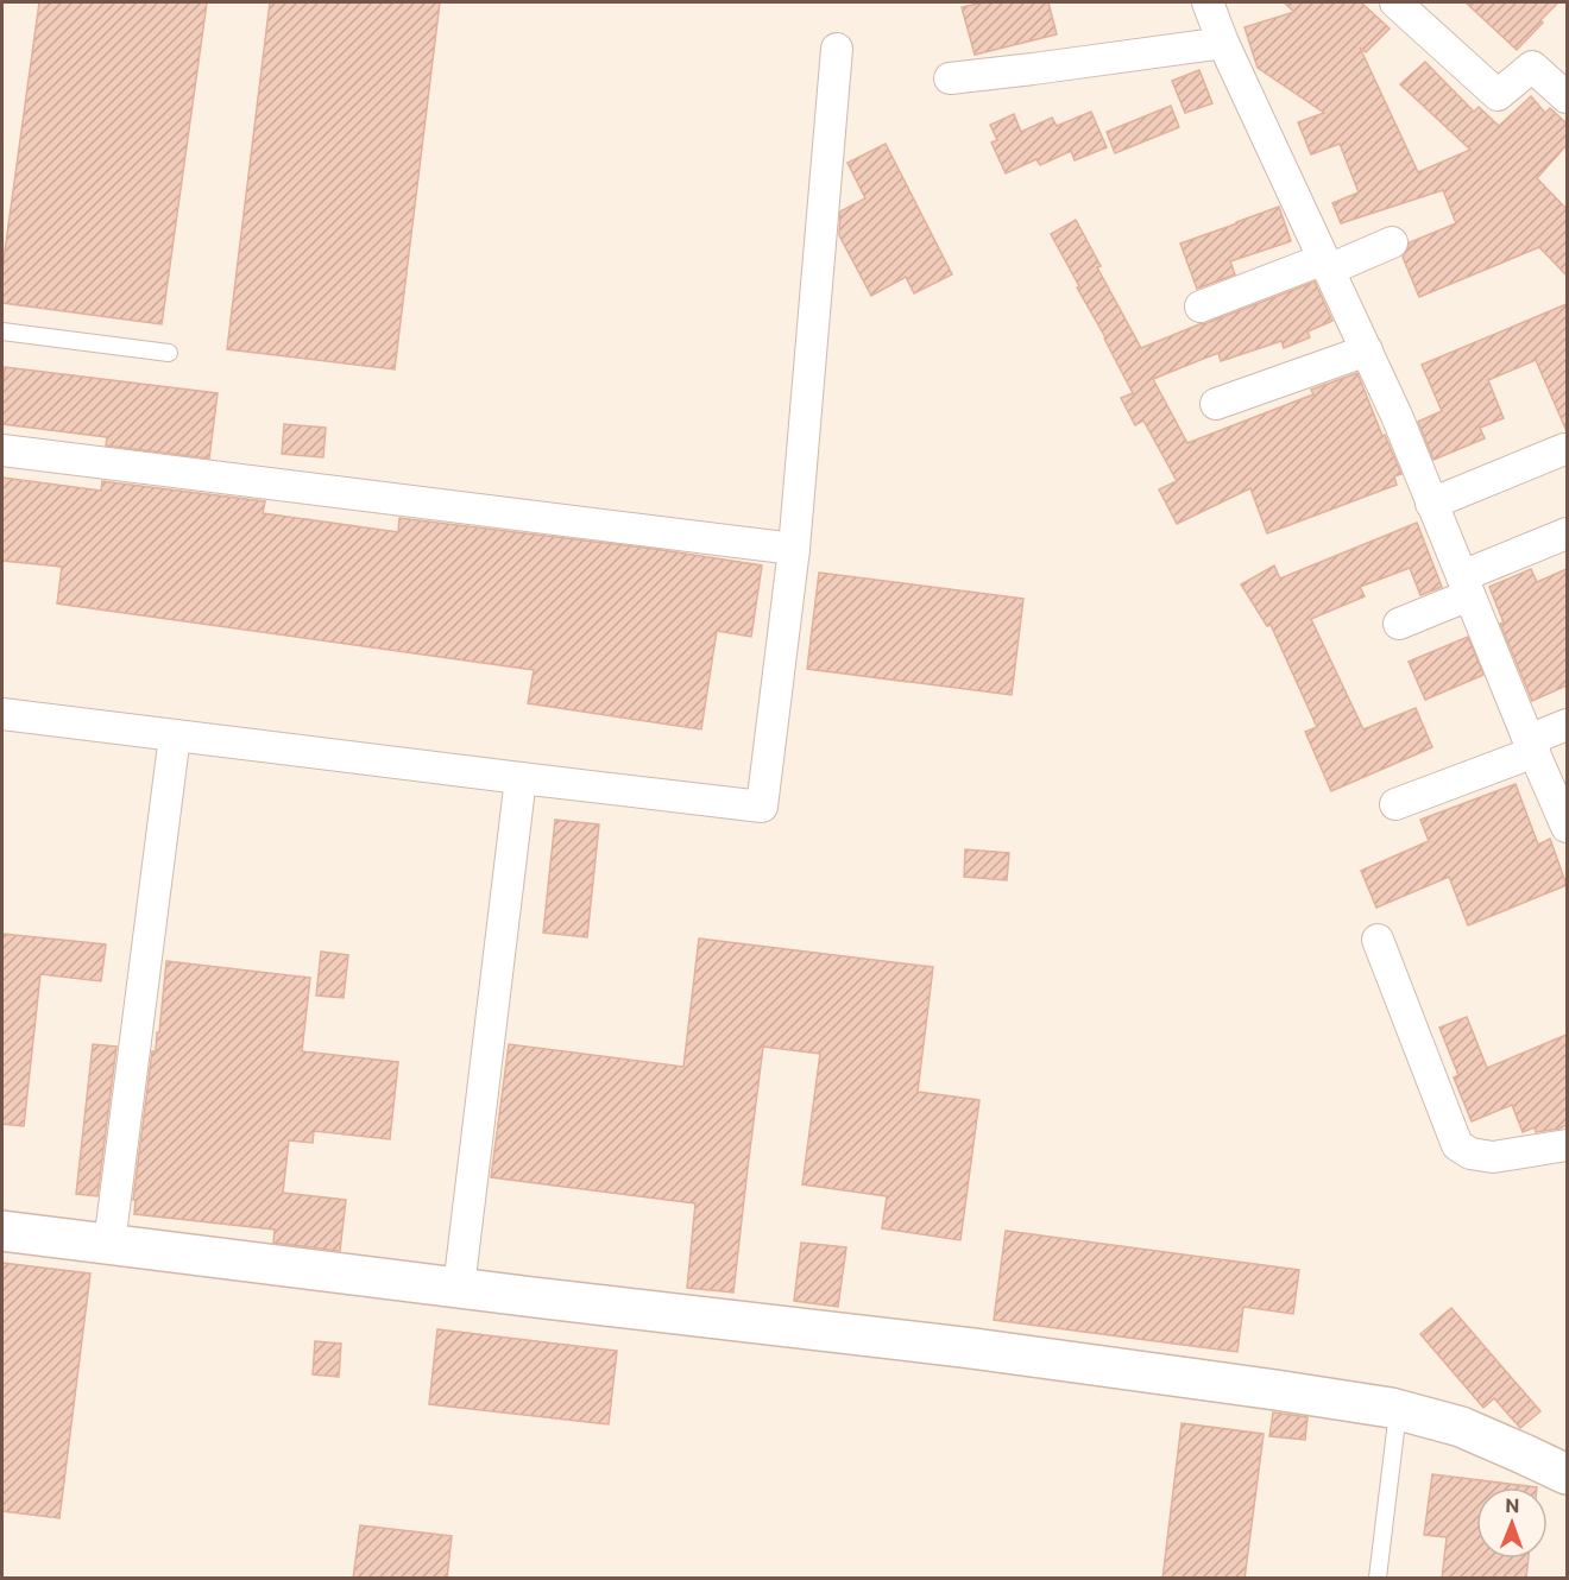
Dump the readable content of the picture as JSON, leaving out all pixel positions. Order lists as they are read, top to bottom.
{
  "north": "top"
}
